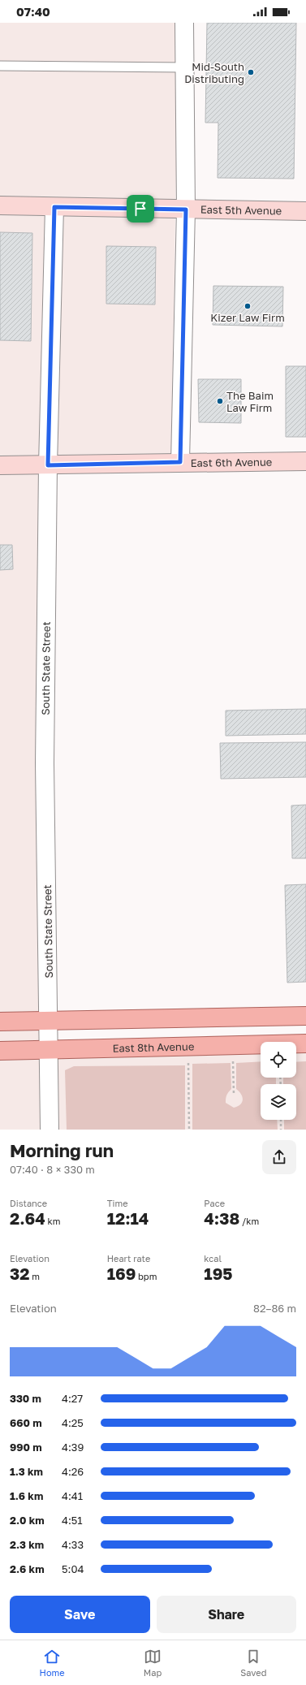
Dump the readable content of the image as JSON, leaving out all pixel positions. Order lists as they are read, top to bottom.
{
  "streets": {
    "main road": ["East 5th Avenue", "East 6th Avenue", "East 8th Avenue"],
    "street": ["South State Street"]
  },
  "crossings": [
    ["East 5th Avenue", "South State Street"],
    ["East 6th Avenue", "South State Street"],
    ["South State Street", "East 8th Avenue"]
  ],
  "places": ["Mid-South Distributing", "Kizer Law Firm", "The Baim Law Firm"],
  "page": {
    "status": "07:40",
    "heading": ["Morning run", "07:40 · 8 × 330 m"],
    "stats": [
      ["Distance", "2.64 km"],
      ["Time", "12:14"],
      ["Pace", "4:38 /km"],
      ["Elevation", "32 m"],
      ["Heart rate", "169 bpm"],
      ["kcal", "195"]
    ],
    "chart": ["Elevation", "82–86 m"],
    "list": [
      {
        "name": "330 m",
        "note": "4:27"
      },
      {
        "name": "660 m",
        "note": "4:25"
      },
      {
        "name": "990 m",
        "note": "4:39"
      },
      {
        "name": "1.3 km",
        "note": "4:26"
      },
      {
        "name": "1.6 km",
        "note": "4:41"
      },
      {
        "name": "2.0 km",
        "note": "4:51"
      },
      {
        "name": "2.3 km",
        "note": "4:33"
      },
      {
        "name": "2.6 km",
        "note": "5:04"
      }
    ],
    "buttons": ["Save", "Share"],
    "tabs": ["Home", "Map", "Saved"]
  }
}
